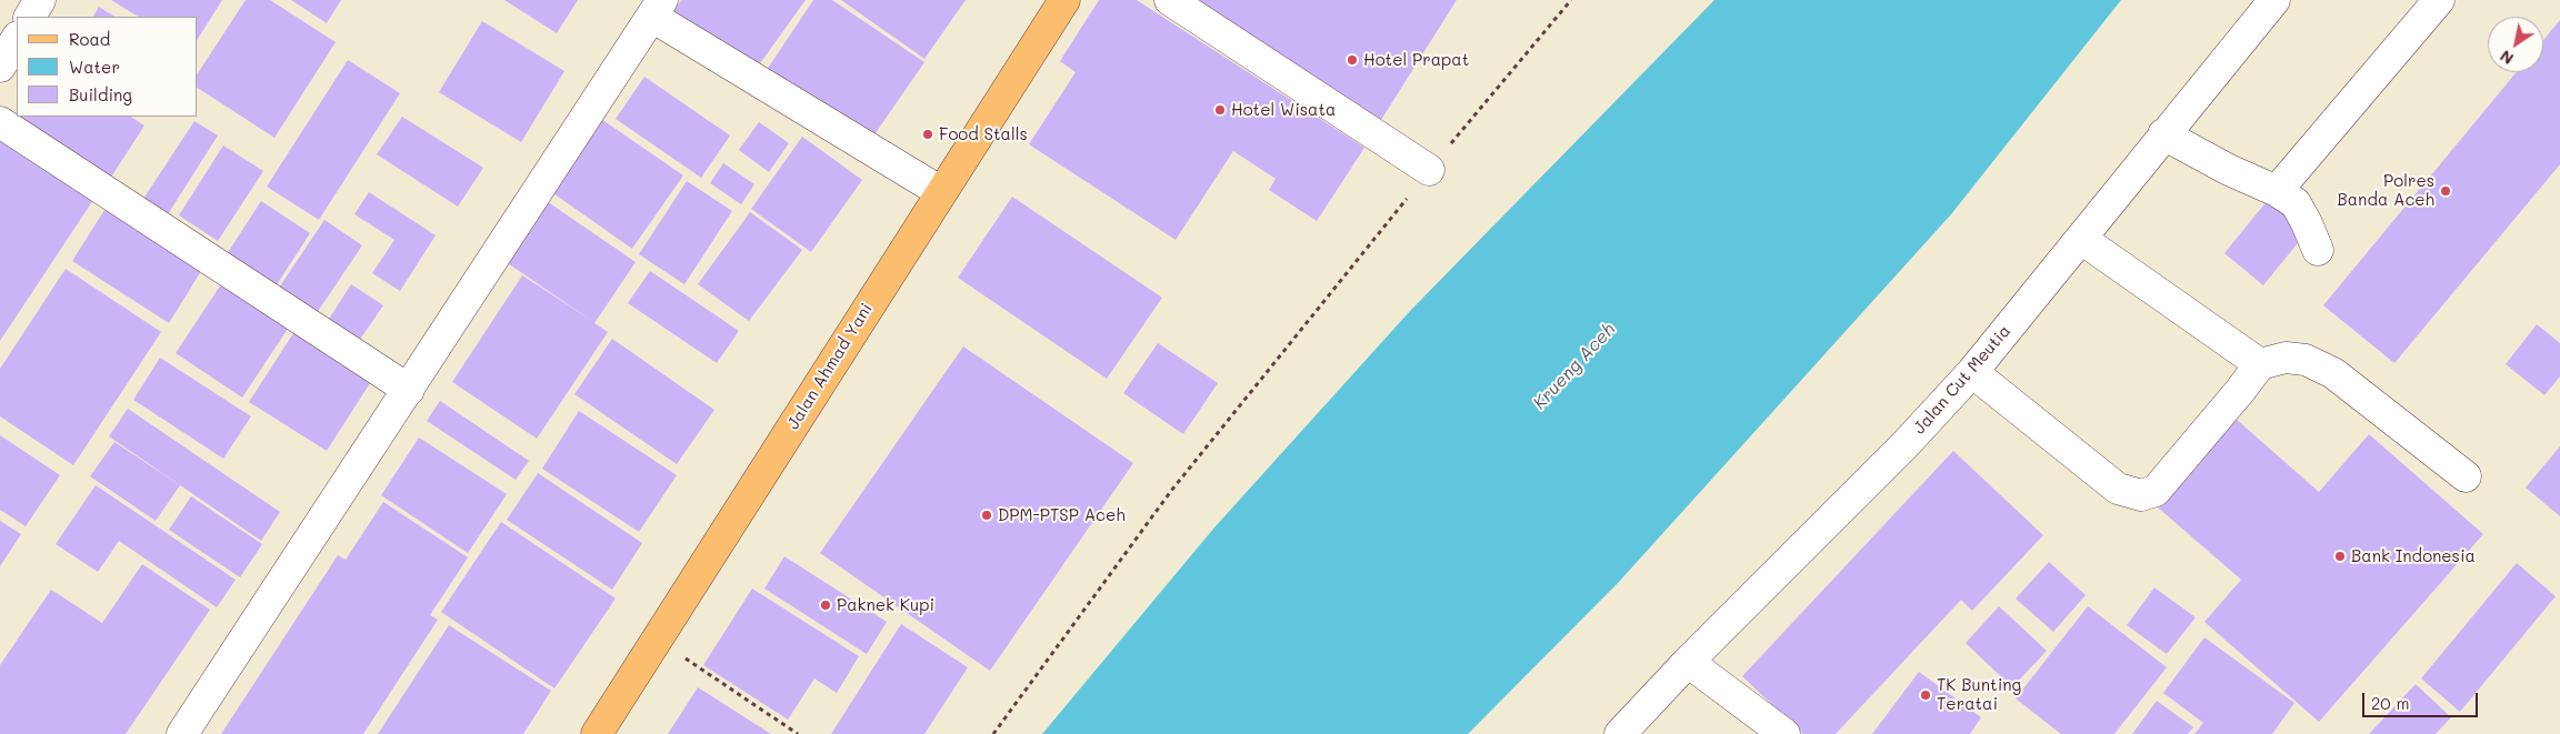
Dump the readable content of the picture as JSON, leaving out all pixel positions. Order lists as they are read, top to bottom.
{
  "streets": {
    "main road": ["Jalan Ahmad Yani"],
    "street": ["Jalan Cut Meutia"]
  },
  "water": ["Krueng Aceh"],
  "places": [
    "Hotel Prapat",
    "Hotel Wisata",
    "Food Stalls",
    "Polres Banda Aceh",
    "DPM-PTSP Aceh",
    "Bank Indonesia",
    "Paknek Kupi",
    "TK Bunting Teratai"
  ],
  "legend": ["Road", "Water", "Building"],
  "scale_bar": "20 m",
  "north": "bottom left"
}
